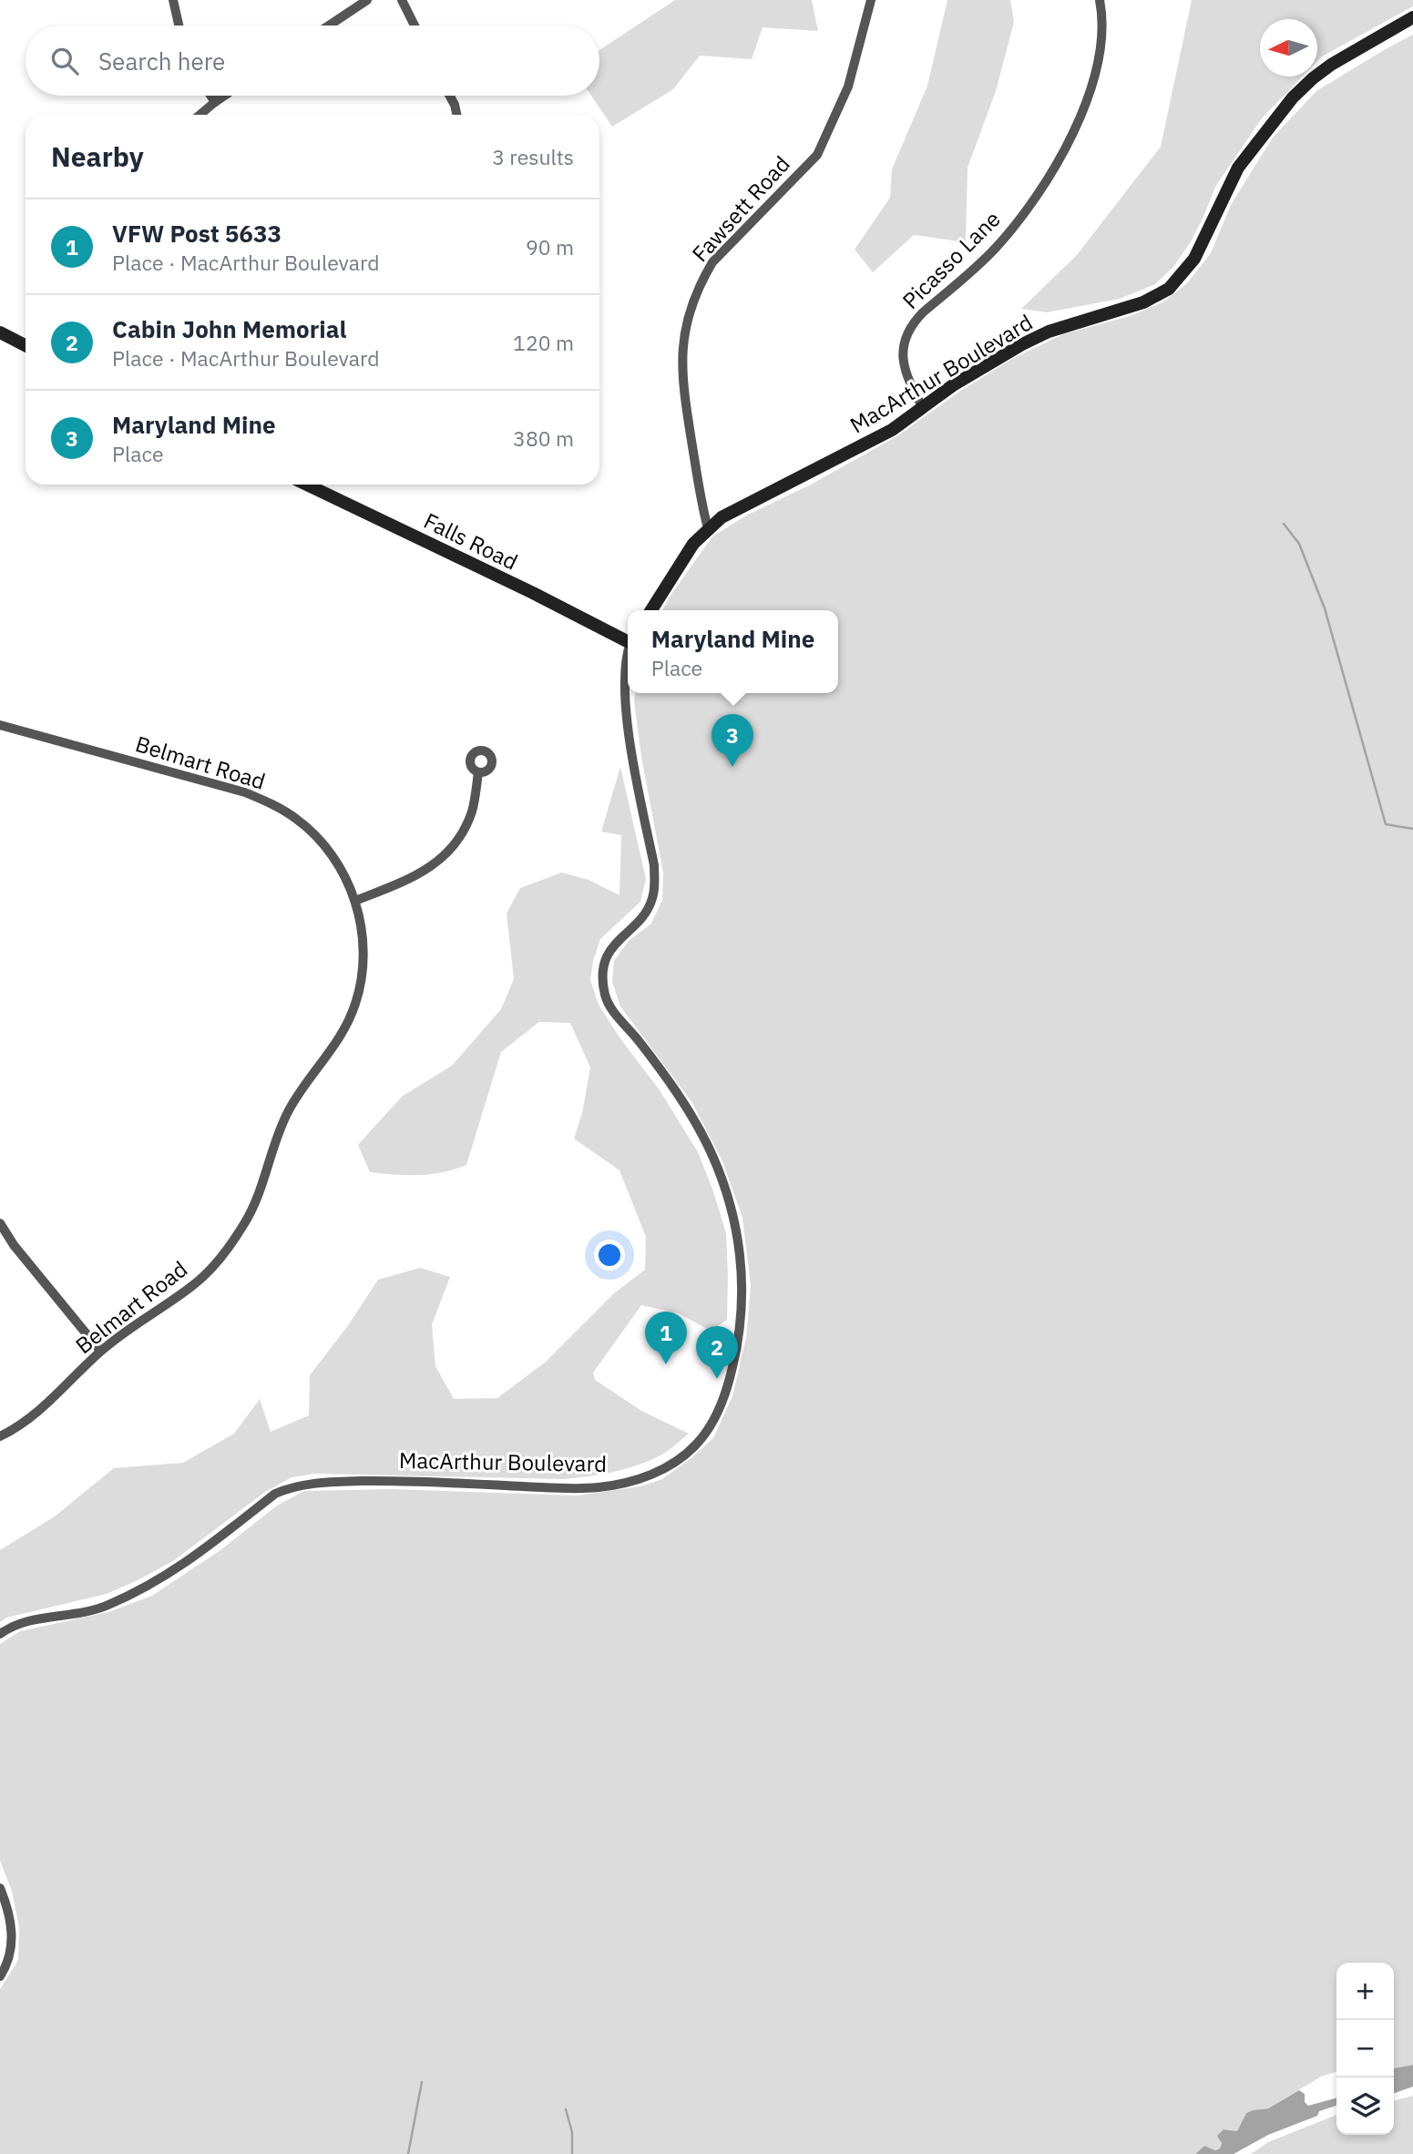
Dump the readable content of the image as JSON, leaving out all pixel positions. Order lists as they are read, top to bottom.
{
  "streets": {
    "main road": ["MacArthur Boulevard", "Falls Road"],
    "street": ["Fawsett Road", "Picasso Lane", "Belmart Road"]
  },
  "crossings": [
    ["Fawsett Road", "MacArthur Boulevard"],
    ["Picasso Lane", "MacArthur Boulevard"]
  ],
  "north": "left",
  "page": {
    "search": "Search here",
    "heading": ["Nearby", "3 results"],
    "list": [
      {
        "mark": "1",
        "name": "VFW Post 5633",
        "note": "Place · MacArthur Boulevard",
        "value": "90 m"
      },
      {
        "mark": "2",
        "name": "Cabin John Memorial",
        "note": "Place · MacArthur Boulevard",
        "value": "120 m"
      },
      {
        "mark": "3",
        "name": "Maryland Mine",
        "note": "Place",
        "value": "380 m"
      }
    ],
    "popup": ["Maryland Mine", "Place"],
    "pins": ["3", "1", "2"],
    "map_buttons": ["+", "−"]
  }
}
